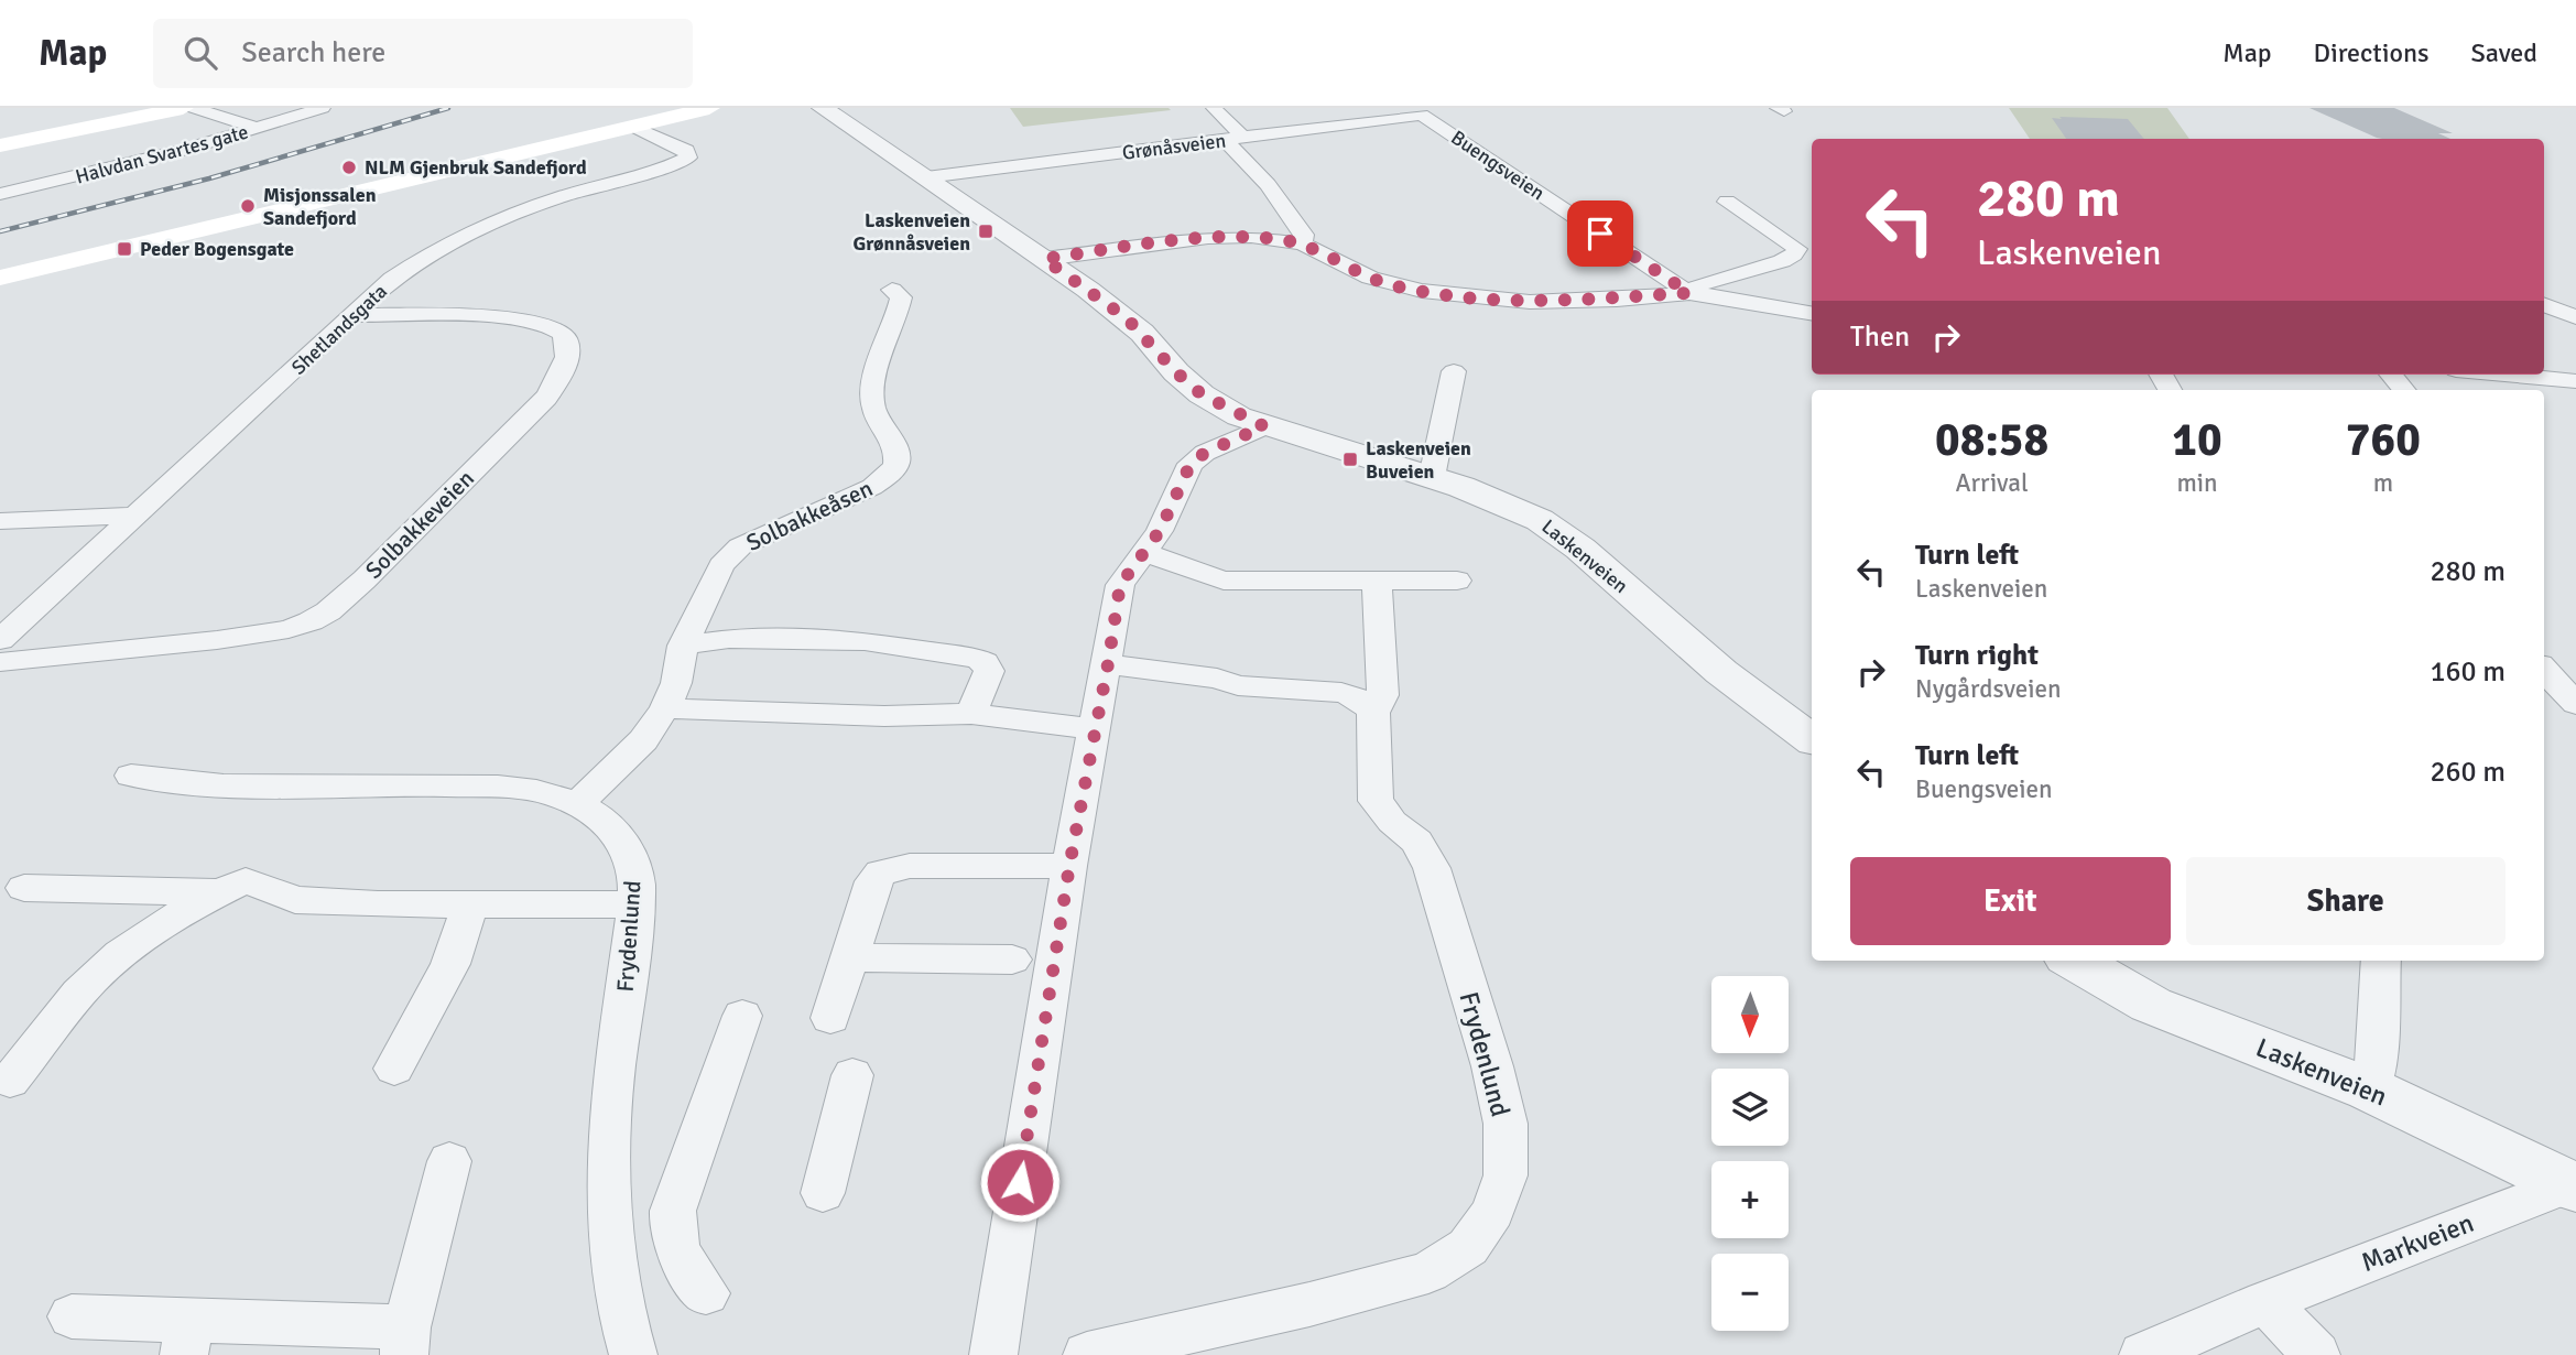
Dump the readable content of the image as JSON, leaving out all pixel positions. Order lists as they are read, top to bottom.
{
  "streets": {
    "street": [
      "Grønåsveien",
      "Halvdan Svartes gate",
      "Buengsveien",
      "Shetlandsgata",
      "Solbakkeåsen",
      "Solbakkeveien",
      "Laskenveien",
      "Frydenlund",
      "Markveien"
    ]
  },
  "crossings": [
    ["Grønåsveien", "Buengsveien"],
    ["Grønåsveien", "Laskenveien"],
    ["Shetlandsgata", "Solbakkeveien"],
    ["Solbakkeåsen", "Frydenlund"],
    ["Laskenveien", "Markveien"]
  ],
  "places": {
    "other": ["NLM Gjenbruk Sandefjord", "Misjonssalen Sandefjord"],
    "transit": ["Laskenveien Grønnåsveien", "Peder Bogensgate", "Laskenveien Buveien"]
  },
  "north": "bottom",
  "page": {
    "header": "Map",
    "search": "Search here",
    "nav": ["Map", "Directions", "Saved"],
    "turn": ["280 m", "Laskenveien"],
    "then": "Then",
    "eta": [
      "08:58",
      "Arrival",
      "10",
      "min",
      "760",
      "m"
    ],
    "list": [
      {
        "name": "Turn left",
        "note": "Laskenveien",
        "value": "280 m"
      },
      {
        "name": "Turn right",
        "note": "Nygårdsveien",
        "value": "160 m"
      },
      {
        "name": "Turn left",
        "note": "Buengsveien",
        "value": "260 m"
      }
    ],
    "buttons": ["Exit", "Share"],
    "map_buttons": ["+", "−"]
  }
}
